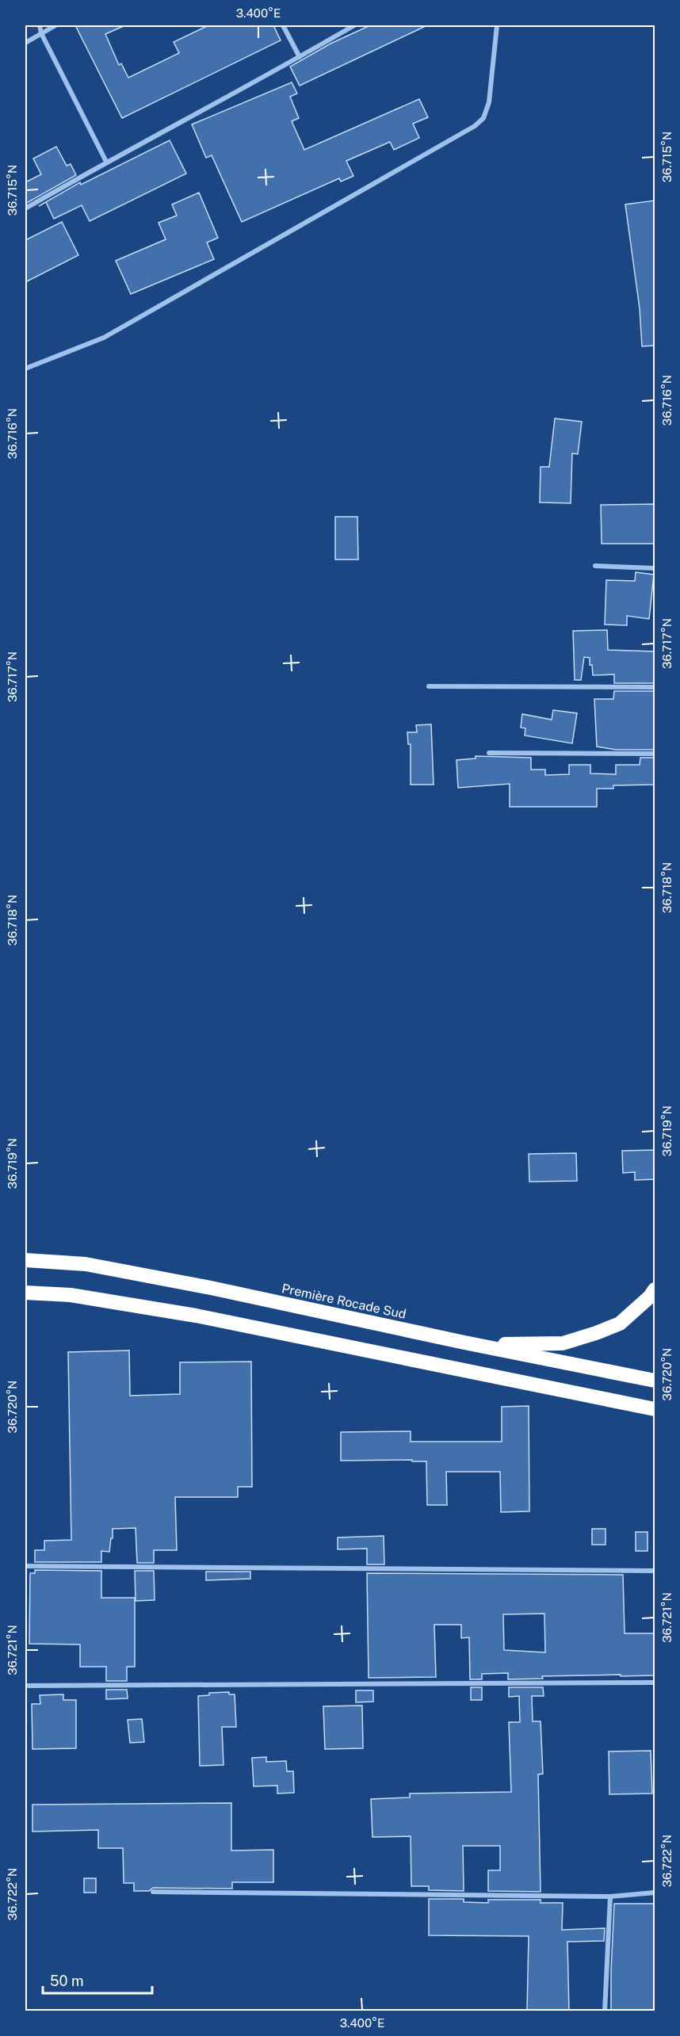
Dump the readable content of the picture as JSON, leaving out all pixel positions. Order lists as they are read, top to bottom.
{
  "streets": {
    "highway": ["Première Rocade Sud"]
  },
  "scale_bar": "50 m",
  "coordinates": [
    "3.400°E",
    "36.715°N",
    "36.716°N",
    "36.717°N",
    "36.718°N",
    "36.719°N",
    "36.720°N",
    "36.721°N",
    "36.722°N"
  ]
}
